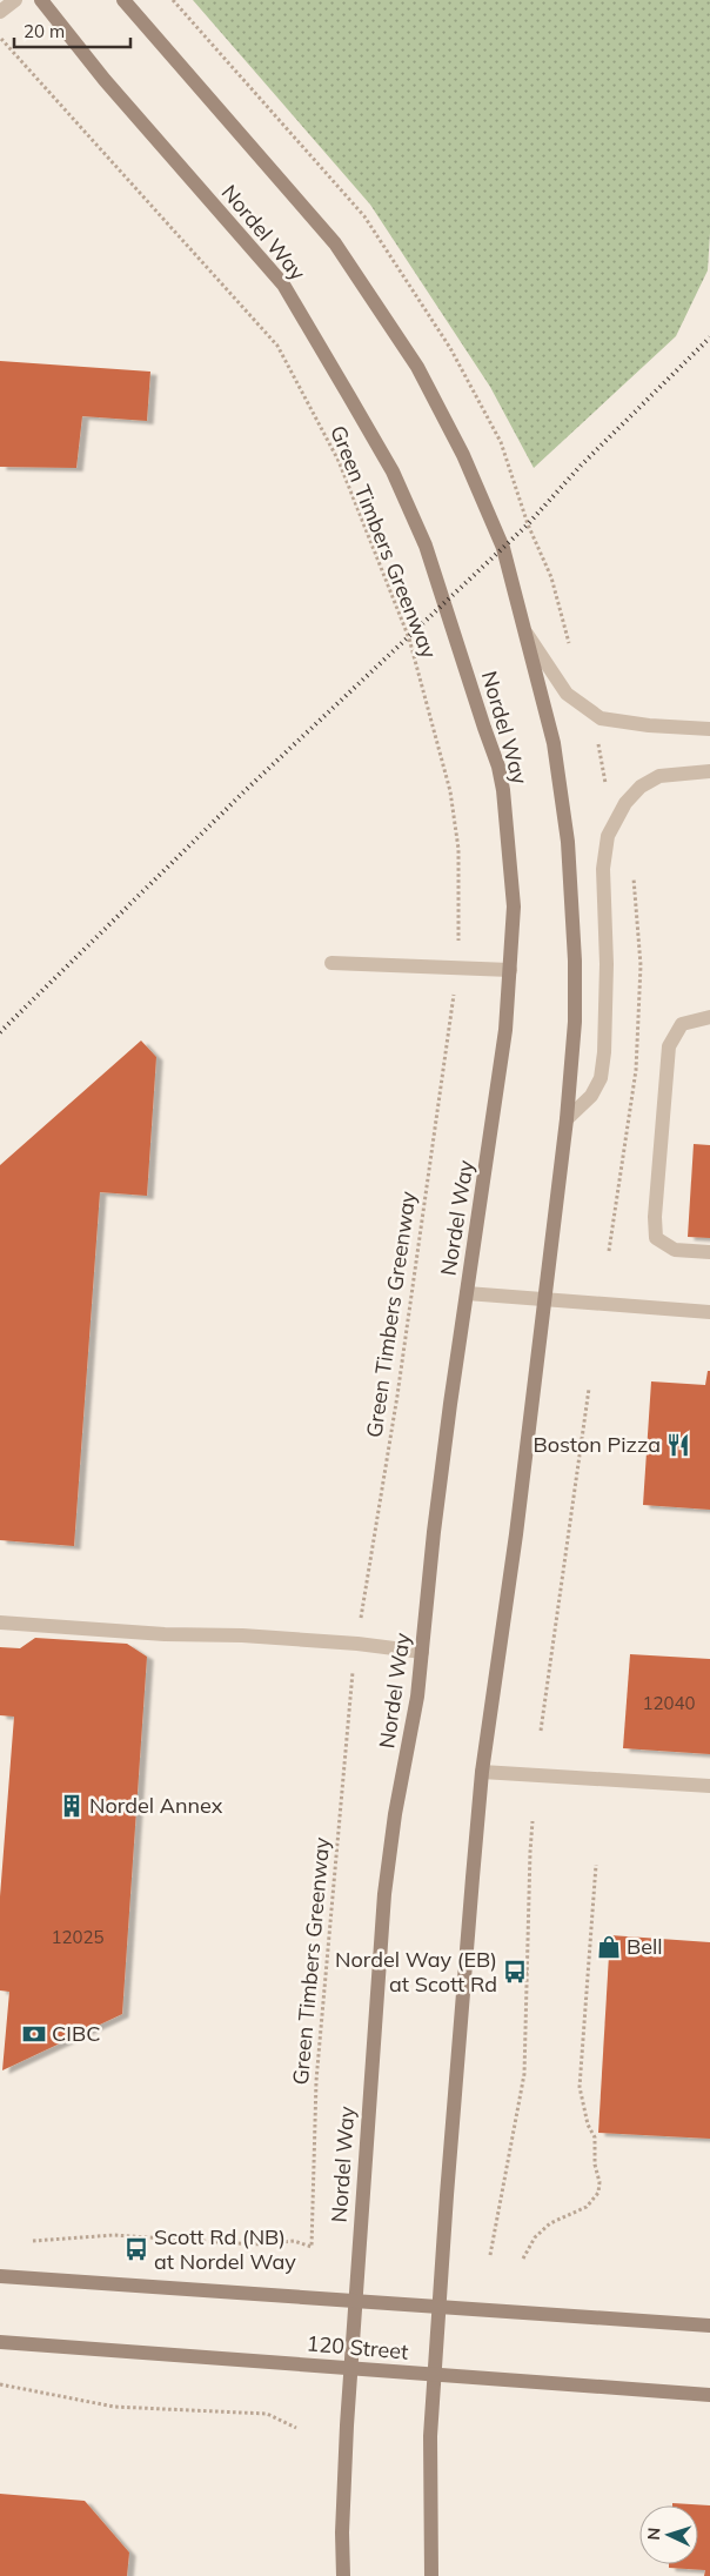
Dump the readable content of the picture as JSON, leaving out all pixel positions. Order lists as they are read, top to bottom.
{
  "streets": {
    "main road": ["Nordel Way", "120 Street"],
    "path": ["Green Timbers Greenway"]
  },
  "crossings": [
    ["Nordel Way", "120 Street"]
  ],
  "places": {
    "restaurant": ["Boston Pizza"],
    "building": ["Nordel Annex"],
    "shop": ["Bell"],
    "bus stop": ["Nordel Way (EB) at Scott Rd", "Scott Rd (NB) at Nordel Way"],
    "bank": ["CIBC"]
  },
  "house_numbers": ["12040", "12025"],
  "scale_bar": "20 m",
  "north": "left"
}
